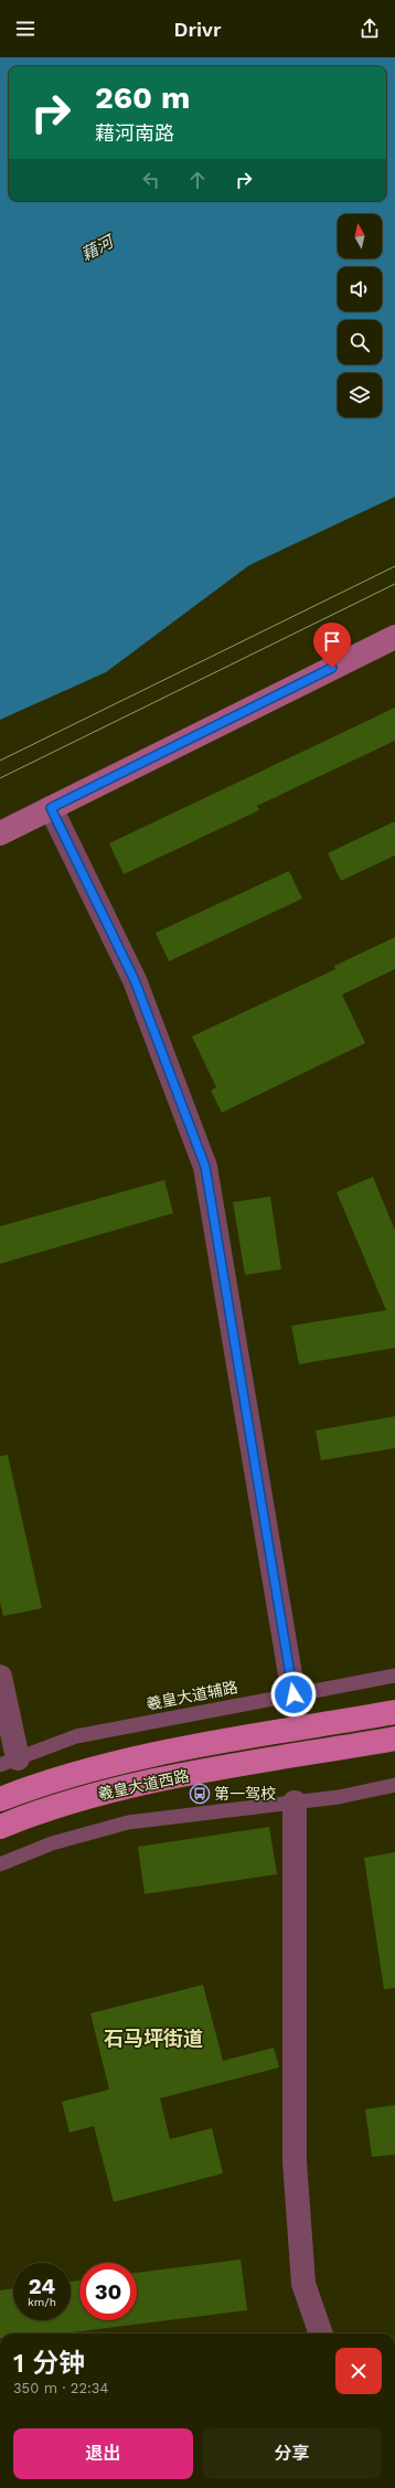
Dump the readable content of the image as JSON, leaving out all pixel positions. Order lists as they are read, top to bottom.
{
  "streets": {
    "main road": ["羲皇大道西路"],
    "lane": ["羲皇大道辅路"]
  },
  "districts": ["石马坪街道"],
  "water": ["藉河"],
  "places": {
    "bus stop": ["第一驾校"]
  },
  "north": "top",
  "page": {
    "header": "Drivr",
    "turn": ["260 m", "藉河南路"],
    "speed": "24 km/h",
    "limit": "30",
    "heading": ["1 分钟", "350 m · 22:34"],
    "buttons": ["退出", "分享"]
  }
}
